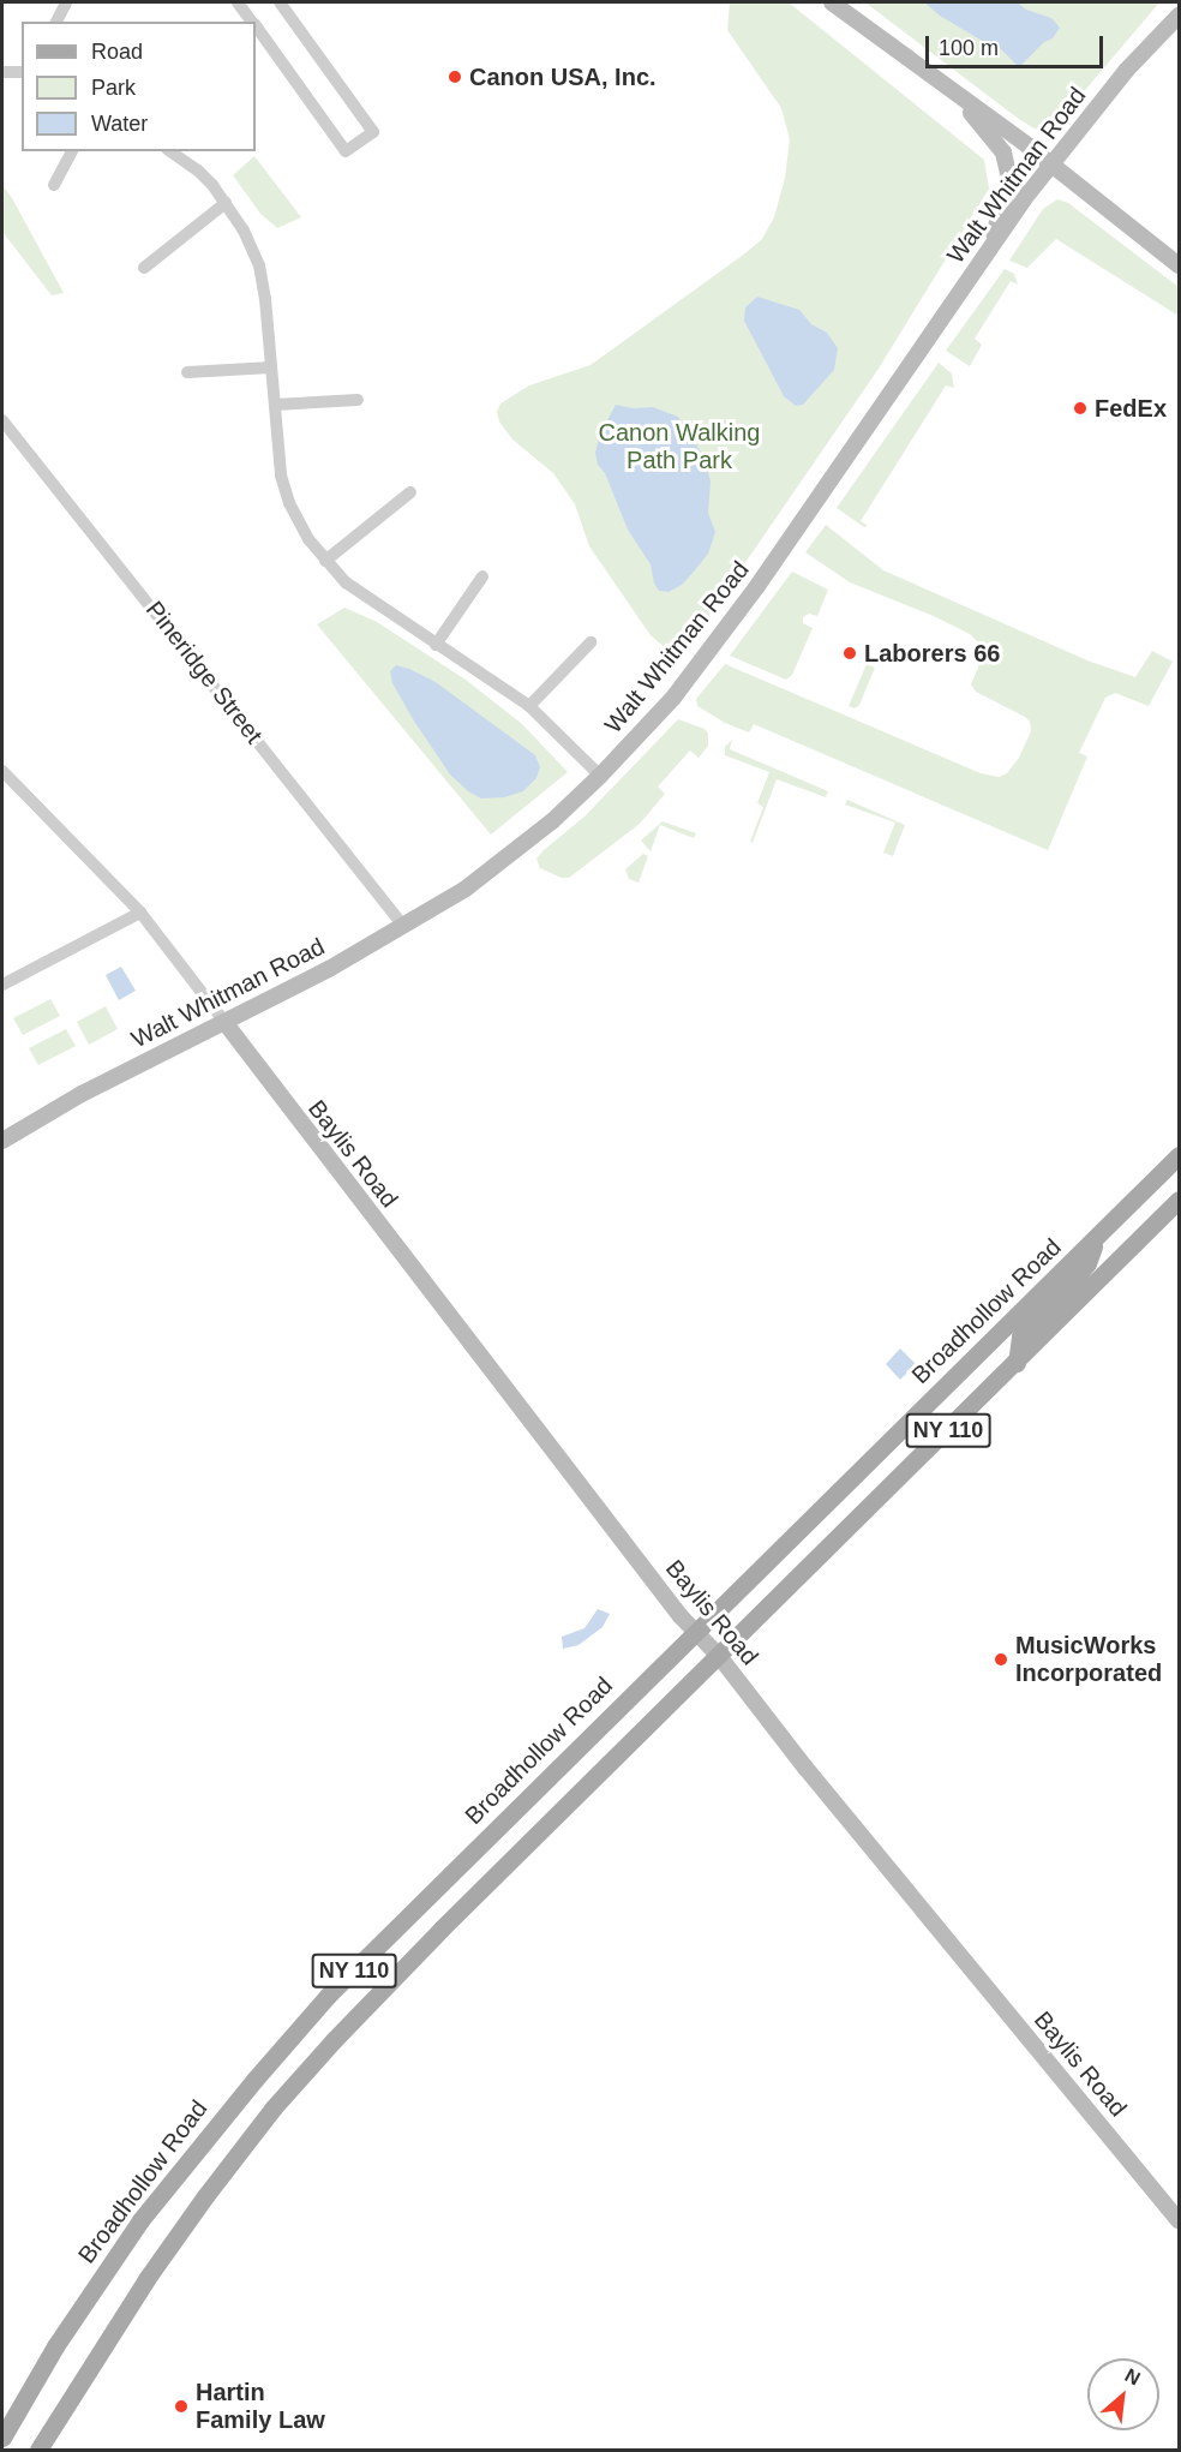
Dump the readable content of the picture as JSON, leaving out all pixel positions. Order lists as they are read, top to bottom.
{
  "streets": {
    "main road": [
      "Walt Whitman Road",
      "Baylis Road",
      "Broadhollow Road",
      "NY 110"
    ],
    "street": ["Pineridge Street"]
  },
  "crossings": [
    ["Walt Whitman Road", "Pineridge Street"],
    ["Walt Whitman Road", "Baylis Road"],
    ["Baylis Road", "Broadhollow Road"],
    ["Baylis Road", "NY 110"]
  ],
  "parks": ["Canon Walking Path Park"],
  "places": [
    "Canon USA, Inc.",
    "FedEx",
    "Laborers 66",
    "MusicWorks Incorporated",
    "Hartin Family Law"
  ],
  "legend": ["Road", "Park", "Water"],
  "scale_bar": "100 m",
  "north": "top right"
}
